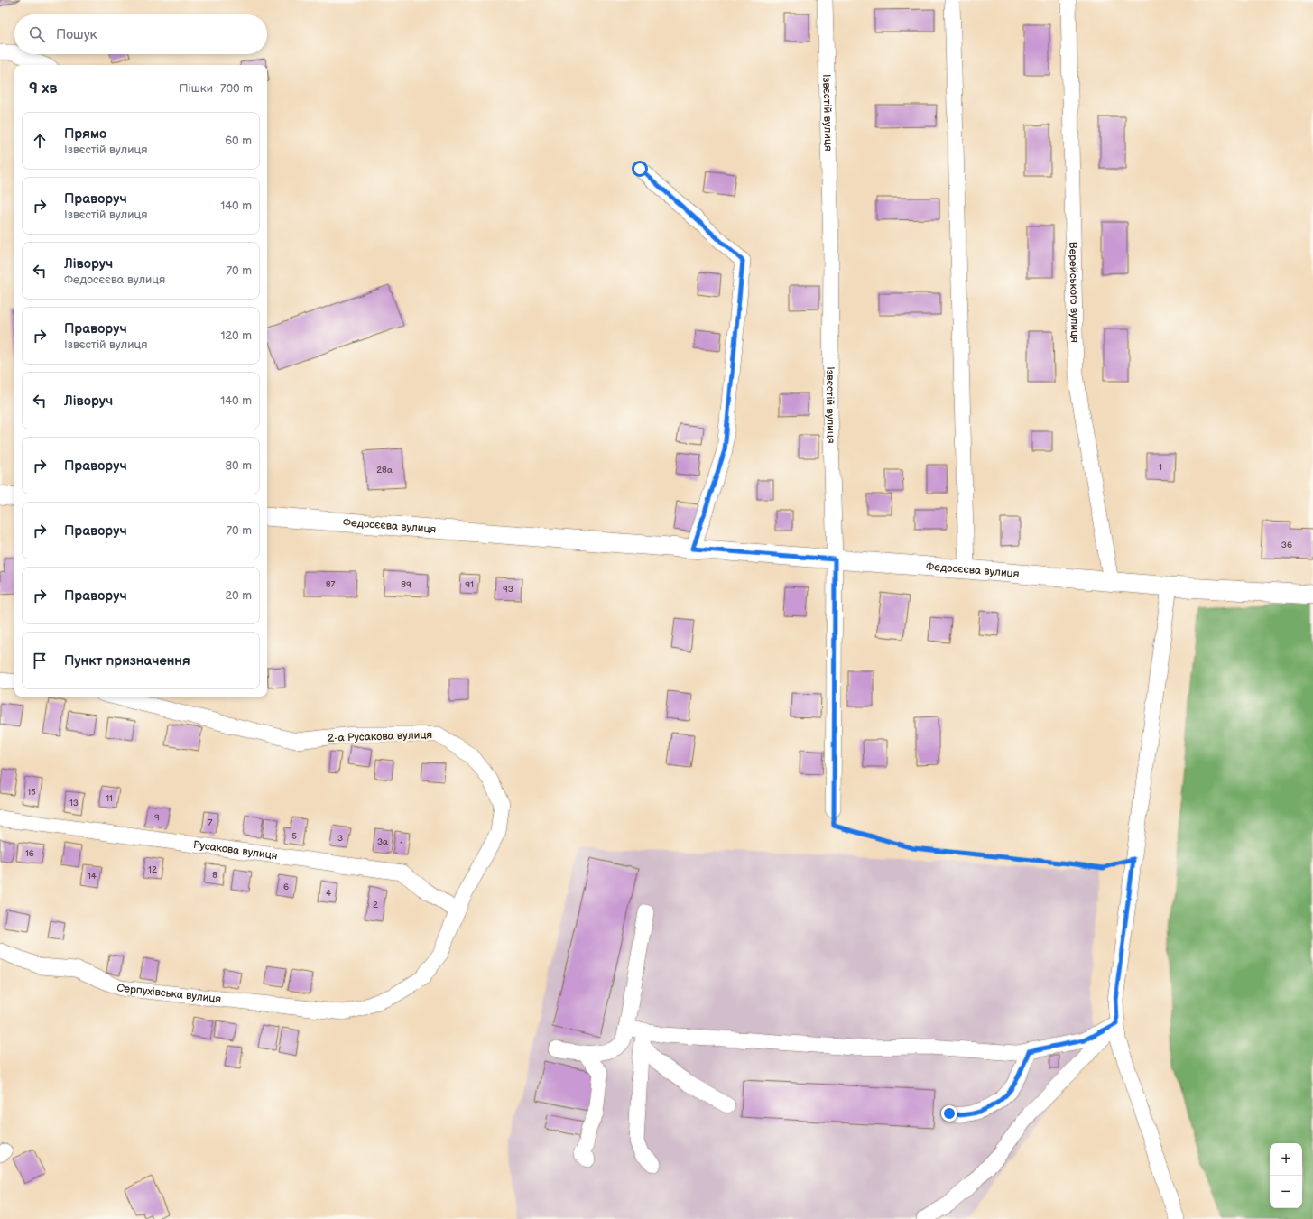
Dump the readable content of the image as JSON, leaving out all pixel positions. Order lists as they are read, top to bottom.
{
  "streets": {
    "main road": ["Федосєєва вулиця"],
    "street": [
      "Ізвєстій вулиця",
      "Верейського вулиця",
      "2-а Русакова вулиця",
      "Русакова вулиця",
      "Серпухівська вулиця"
    ]
  },
  "crossings": [
    ["Ізвєстій вулиця", "Федосєєва вулиця"],
    ["Верейського вулиця", "Федосєєва вулиця"],
    ["2-а Русакова вулиця", "Русакова вулиця"],
    ["2-а Русакова вулиця", "Серпухівська вулиця"]
  ],
  "house_numbers": [
    "1",
    "28а",
    "36",
    "87",
    "89",
    "91",
    "93",
    "15",
    "11",
    "13",
    "9",
    "7",
    "5",
    "3",
    "3а",
    "1",
    "16",
    "12",
    "8",
    "14",
    "6",
    "4",
    "2"
  ],
  "page": {
    "search": "Пошук",
    "heading": ["9 хв", "Пішки · 700 m"],
    "list": [
      ["Прямо", "Ізвєстій вулиця", "60 m"],
      ["Праворуч", "Ізвєстій вулиця", "140 m"],
      ["Ліворуч", "Федосєєва вулиця", "70 m"],
      ["Праворуч", "Ізвєстій вулиця", "120 m"],
      ["Ліворуч", "140 m"],
      ["Праворуч", "80 m"],
      ["Праворуч", "70 m"],
      ["Праворуч", "20 m"],
      "Пункт призначення"
    ],
    "map_buttons": ["+", "−"]
  }
}
